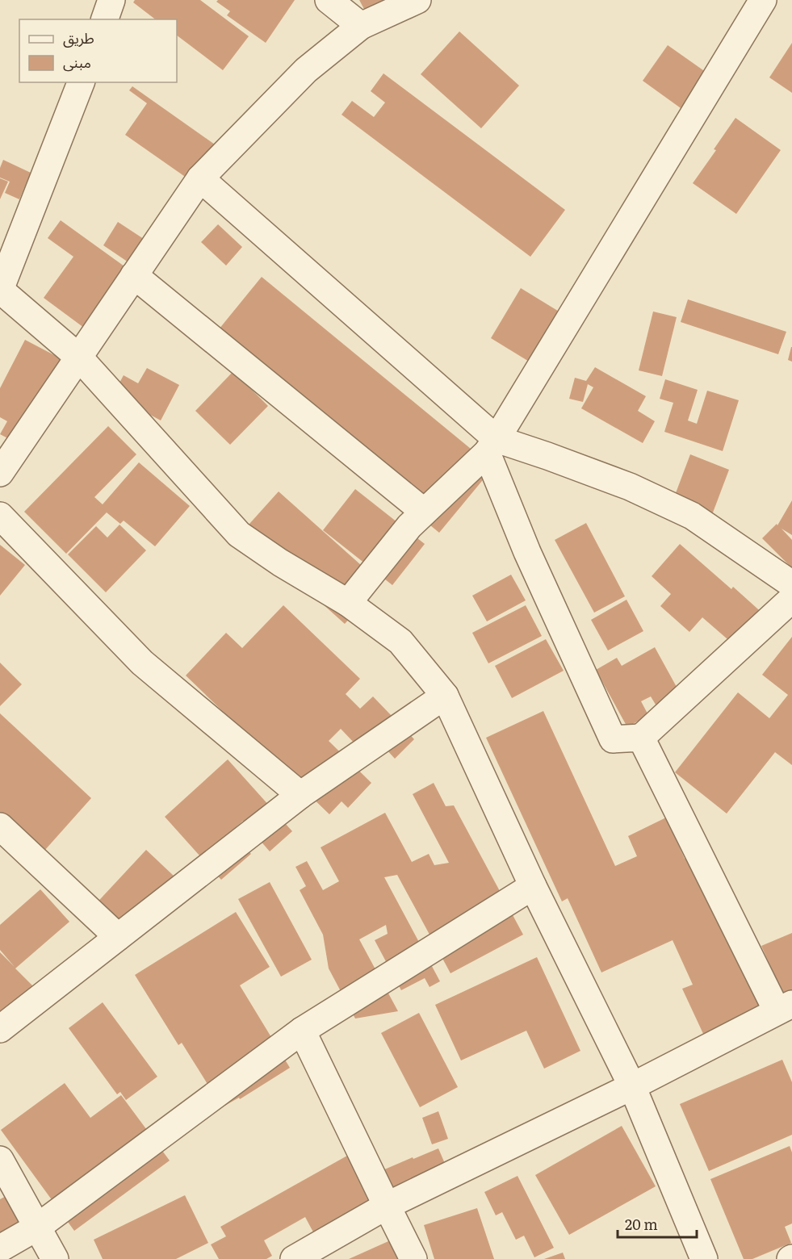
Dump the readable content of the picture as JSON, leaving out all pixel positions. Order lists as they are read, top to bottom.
{
  "legend": ["طريق", "مبنى"],
  "scale_bar": "20 m"
}
